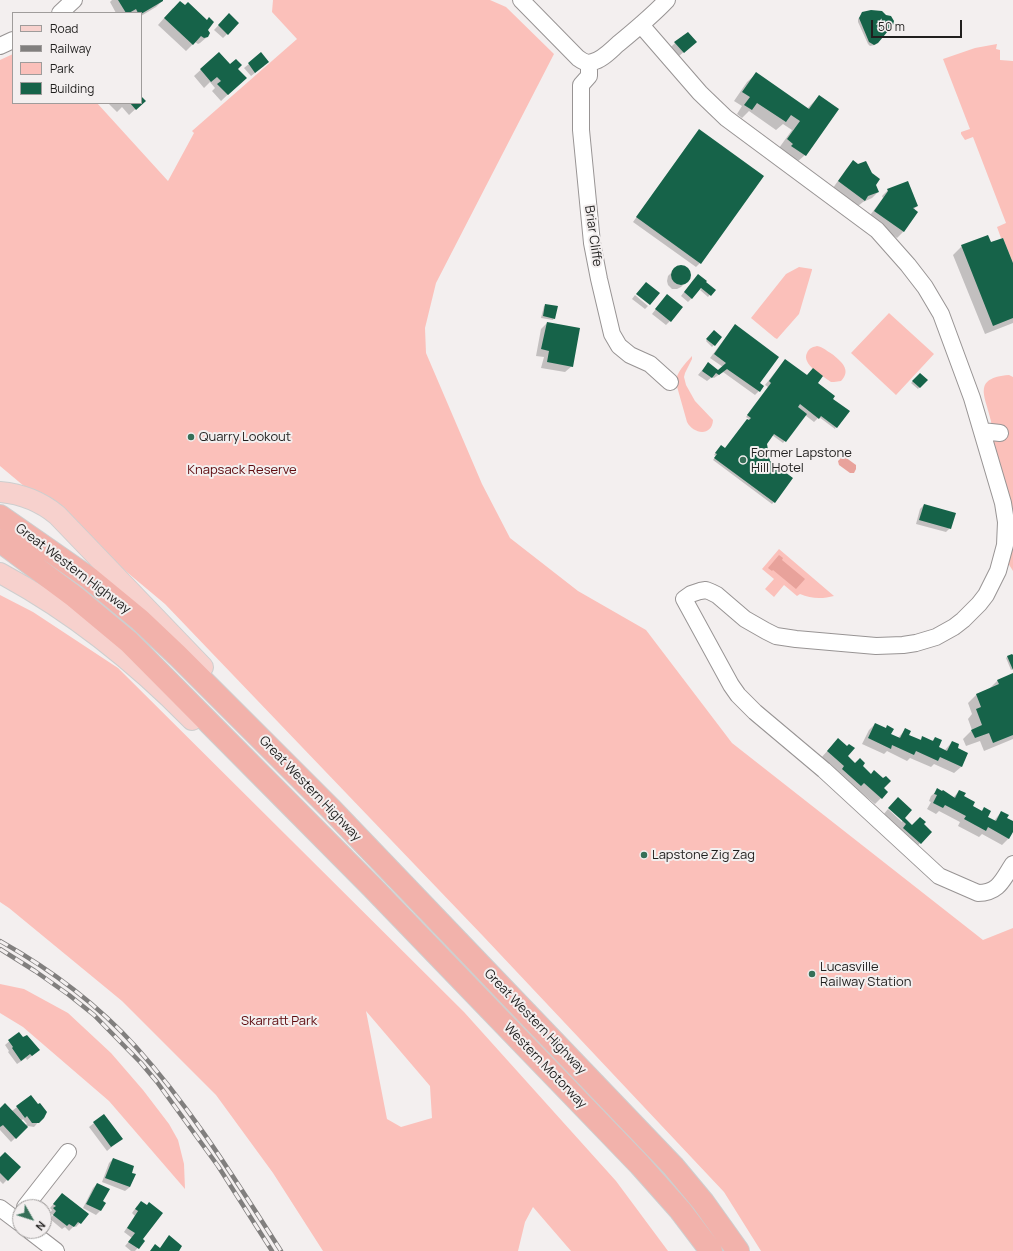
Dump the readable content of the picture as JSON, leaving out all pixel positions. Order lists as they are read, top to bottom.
{
  "streets": {
    "highway": ["Great Western Highway", "Western Motorway"],
    "street": ["Briar Cliffe"]
  },
  "crossings": [
    ["Great Western Highway", "Western Motorway"]
  ],
  "parks": ["Knapsack Reserve", "Skarratt Park"],
  "places": [
    "Quarry Lookout",
    "Former Lapstone Hill Hotel",
    "Lapstone Zig Zag",
    "Lucasville Railway Station"
  ],
  "legend": [
    "Road",
    "Railway",
    "Park",
    "Building"
  ],
  "scale_bar": "50 m",
  "north": "bottom right"
}
